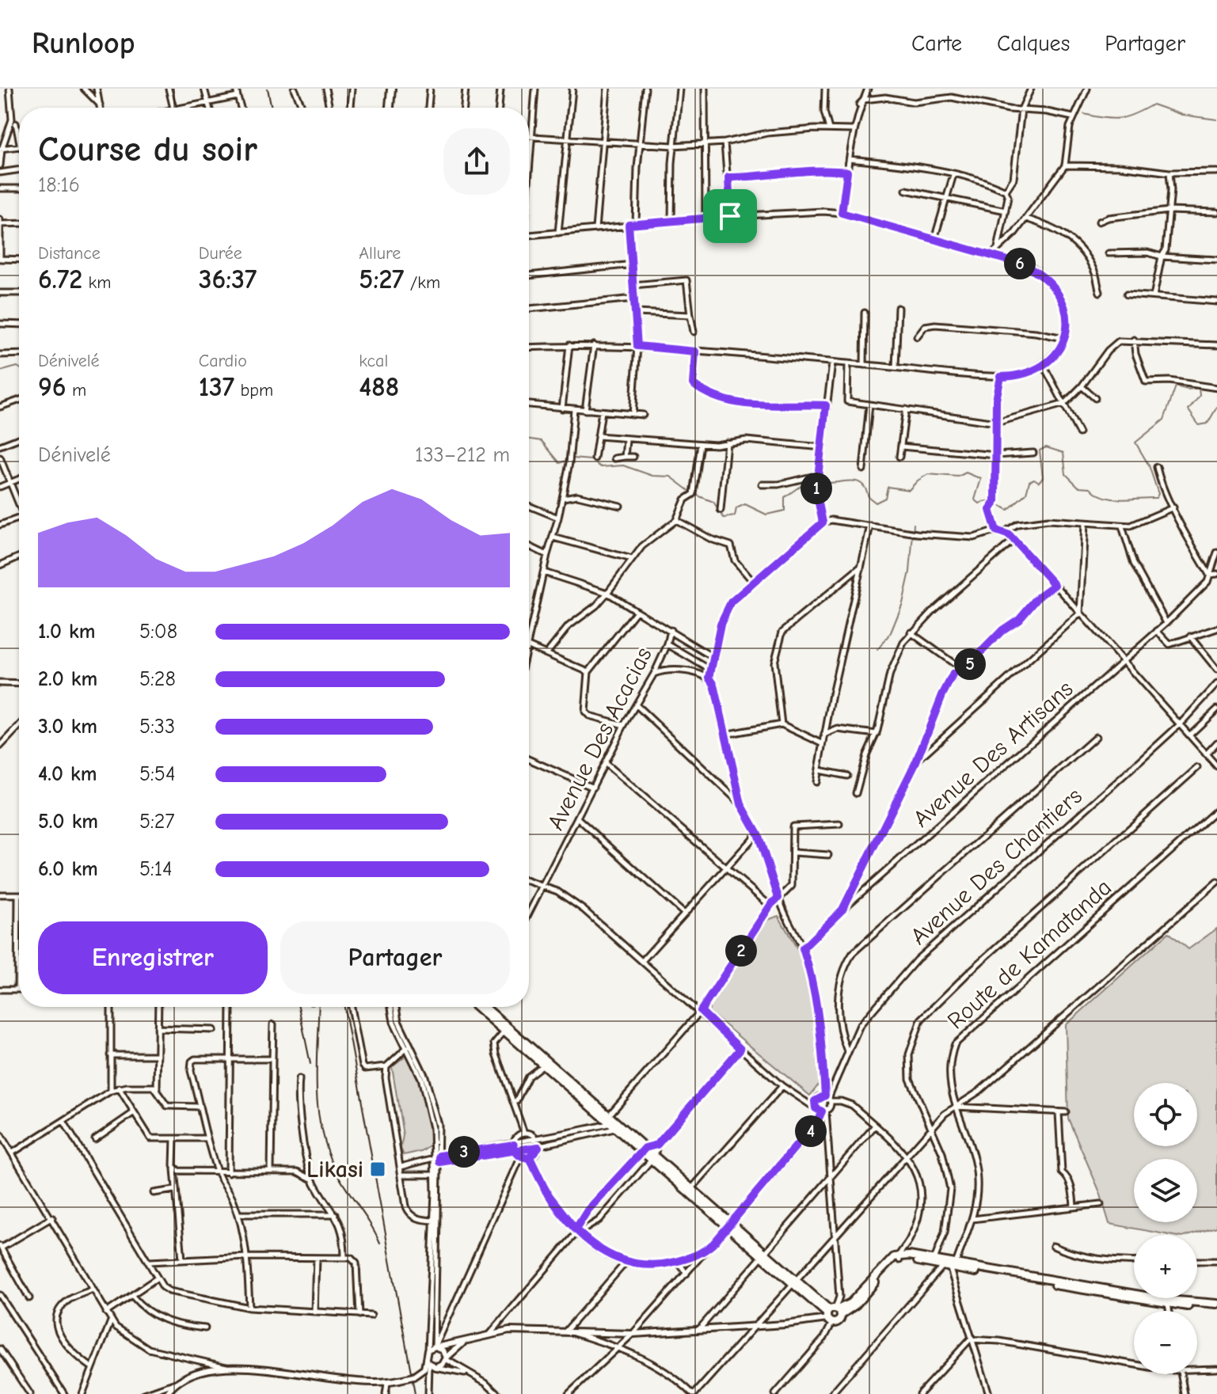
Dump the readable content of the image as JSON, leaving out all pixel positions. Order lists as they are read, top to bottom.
{
  "streets": {
    "street": [
      "Avenue Des Acacias",
      "Avenue Des Artisans",
      "Avenue Des Chantiers",
      "Route de Kamatanda"
    ]
  },
  "places": {
    "transit": ["Likasi"]
  },
  "page": {
    "header": "Runloop",
    "nav": ["Carte", "Calques", "Partager"],
    "heading": ["Course du soir", "18:16"],
    "stats": [
      ["Distance", "6.72 km"],
      ["Durée", "36:37"],
      ["Allure", "5:27 /km"],
      ["Dénivelé", "96 m"],
      ["Cardio", "137 bpm"],
      ["kcal", "488"]
    ],
    "pins": [
      "6",
      "1",
      "5",
      "2",
      "4",
      "3"
    ],
    "chart": ["Dénivelé", "133–212 m"],
    "list": [
      {
        "name": "1.0 km",
        "note": "5:08"
      },
      {
        "name": "2.0 km",
        "note": "5:28"
      },
      {
        "name": "3.0 km",
        "note": "5:33"
      },
      {
        "name": "4.0 km",
        "note": "5:54"
      },
      {
        "name": "5.0 km",
        "note": "5:27"
      },
      {
        "name": "6.0 km",
        "note": "5:14"
      }
    ],
    "buttons": ["Enregistrer", "Partager"],
    "map_buttons": ["+", "−"]
  }
}
